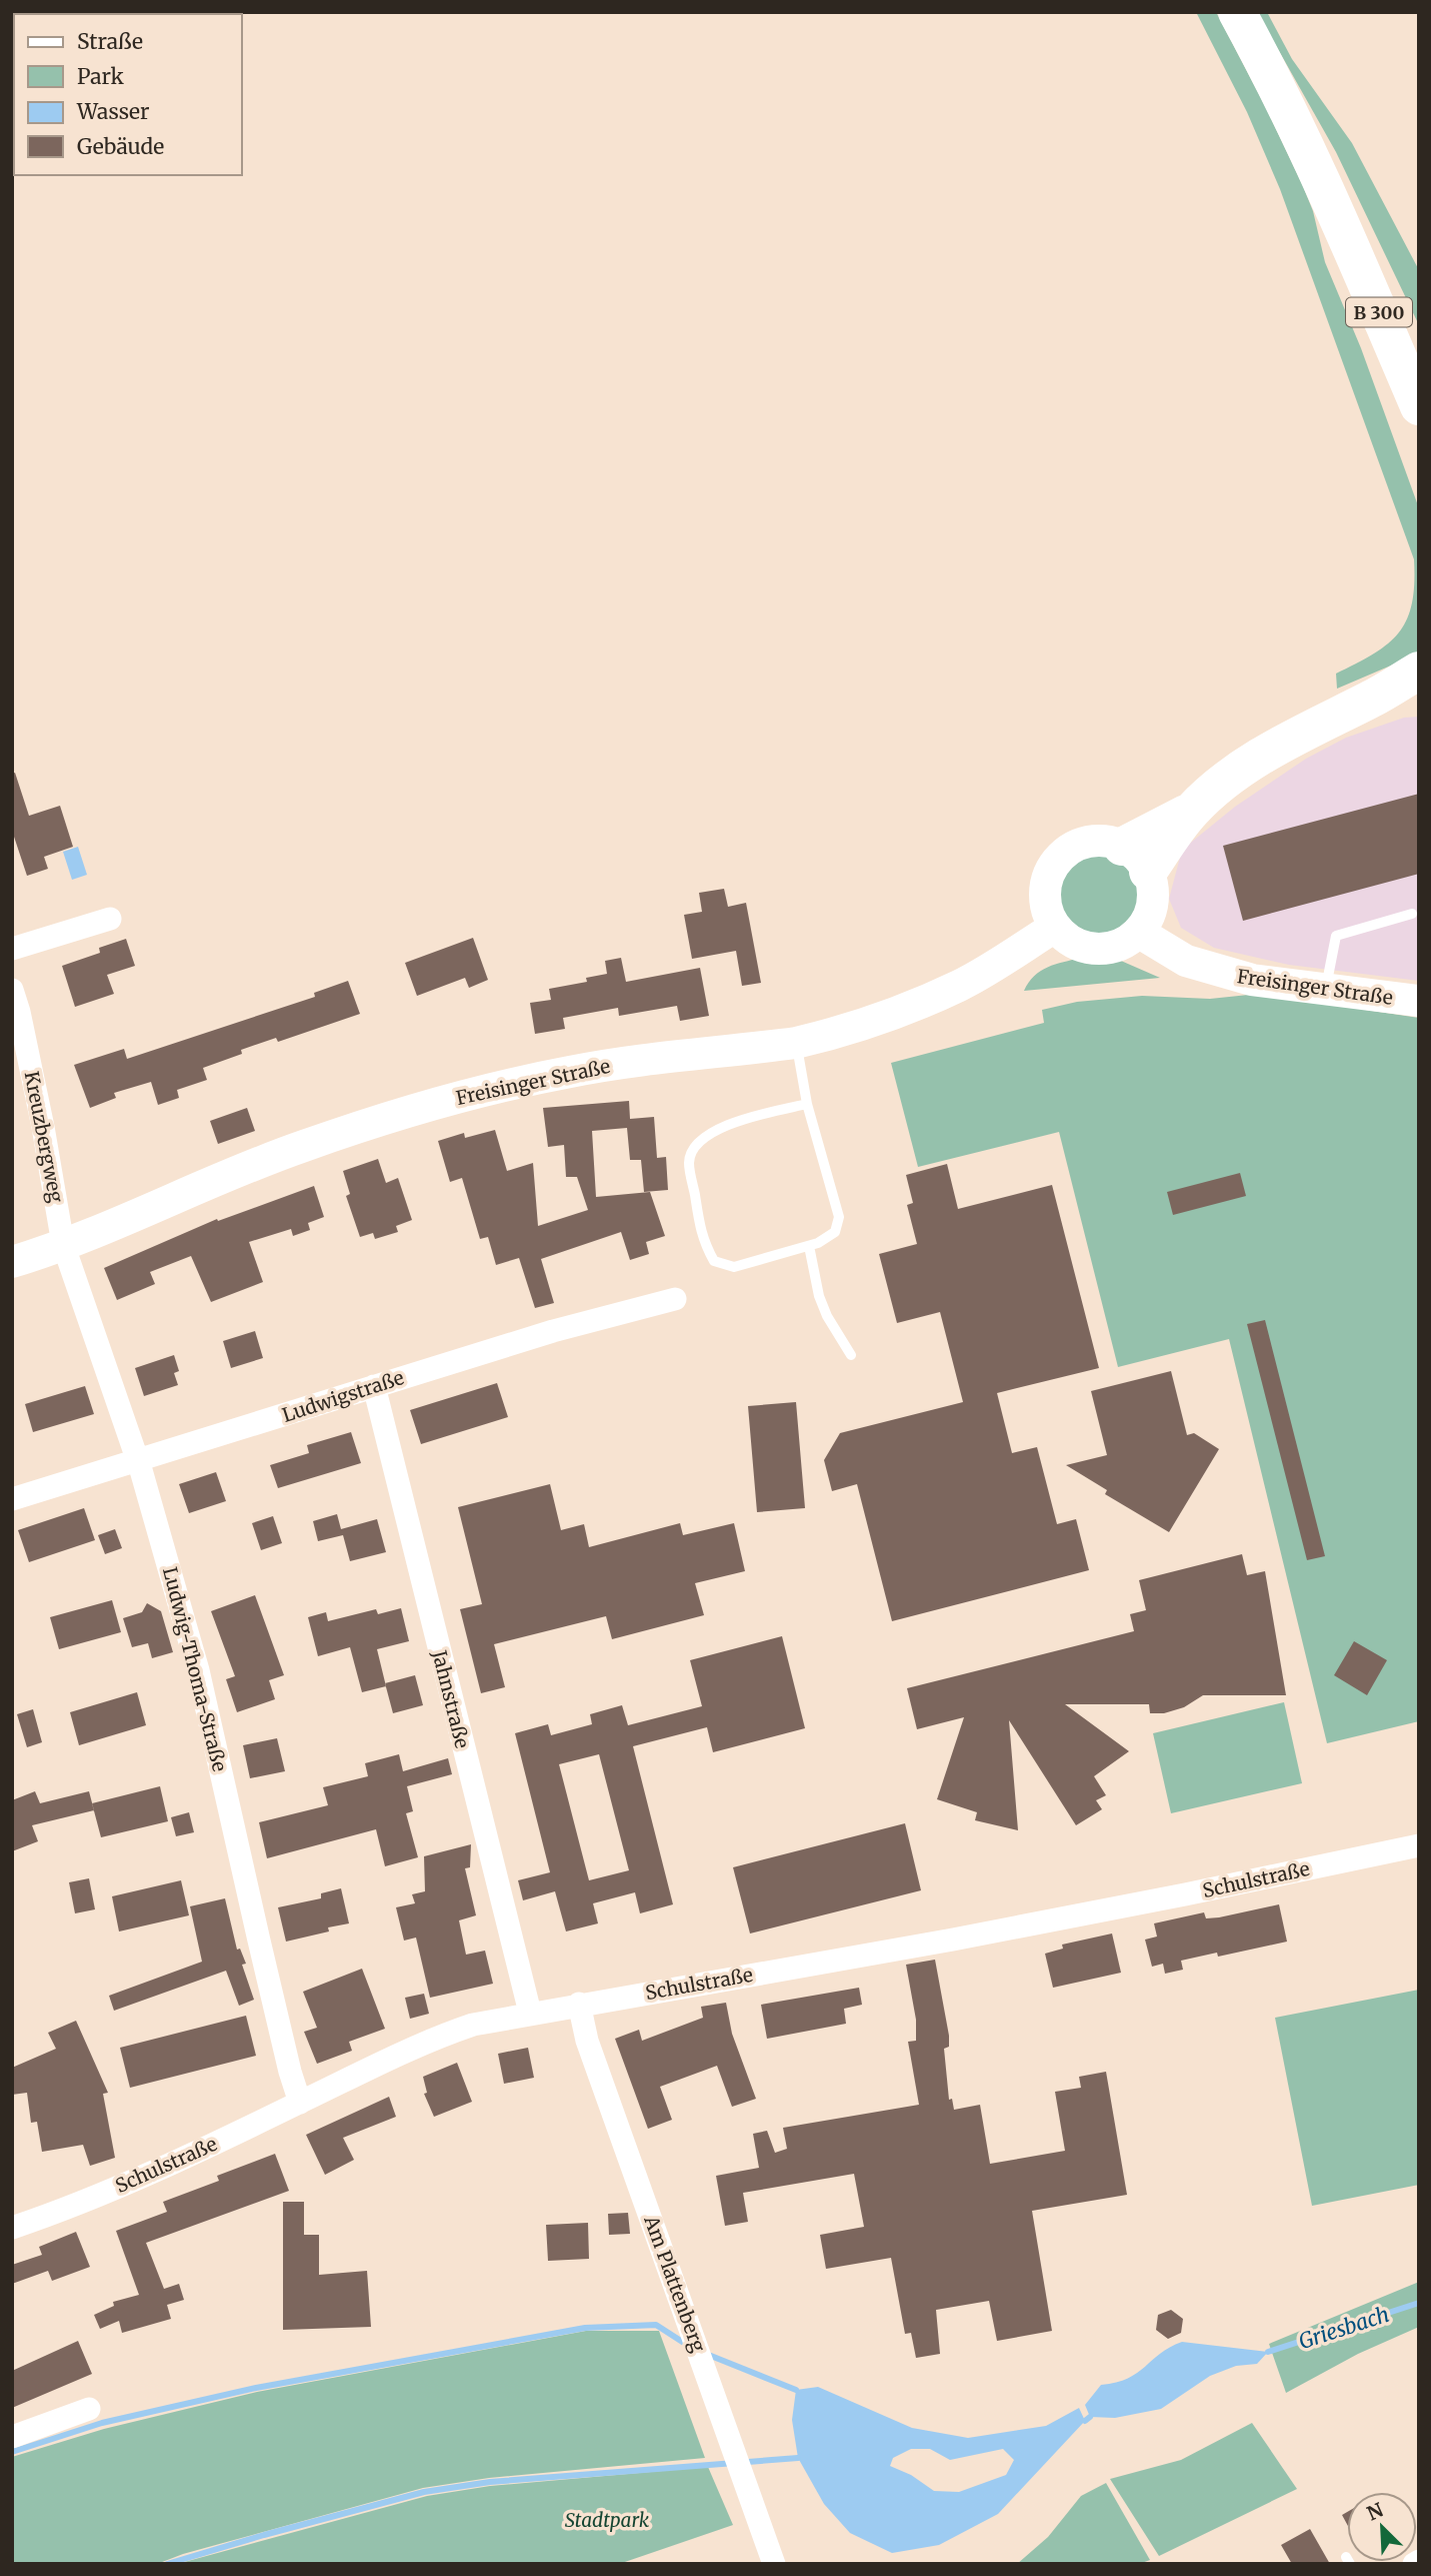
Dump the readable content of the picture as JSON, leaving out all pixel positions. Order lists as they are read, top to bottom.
{
  "streets": {
    "highway": ["B 300"],
    "main road": ["Freisinger Straße"],
    "street": [
      "Kreuzbergweg",
      "Ludwigstraße",
      "Ludwig-Thoma-Straße",
      "Jahnstraße",
      "Schulstraße",
      "Am Plattenberg"
    ]
  },
  "crossings": [
    ["Freisinger Straße", "Kreuzbergweg"],
    ["Freisinger Straße", "Ludwig-Thoma-Straße"],
    ["Kreuzbergweg", "Ludwig-Thoma-Straße"],
    ["Ludwigstraße", "Ludwig-Thoma-Straße"],
    ["Ludwigstraße", "Jahnstraße"],
    ["Ludwig-Thoma-Straße", "Schulstraße"],
    ["Jahnstraße", "Schulstraße"],
    ["Schulstraße", "Am Plattenberg"]
  ],
  "water": ["Griesbach"],
  "parks": ["Stadtpark"],
  "legend": [
    "Straße",
    "Park",
    "Wasser",
    "Gebäude"
  ],
  "north": "top left"
}
